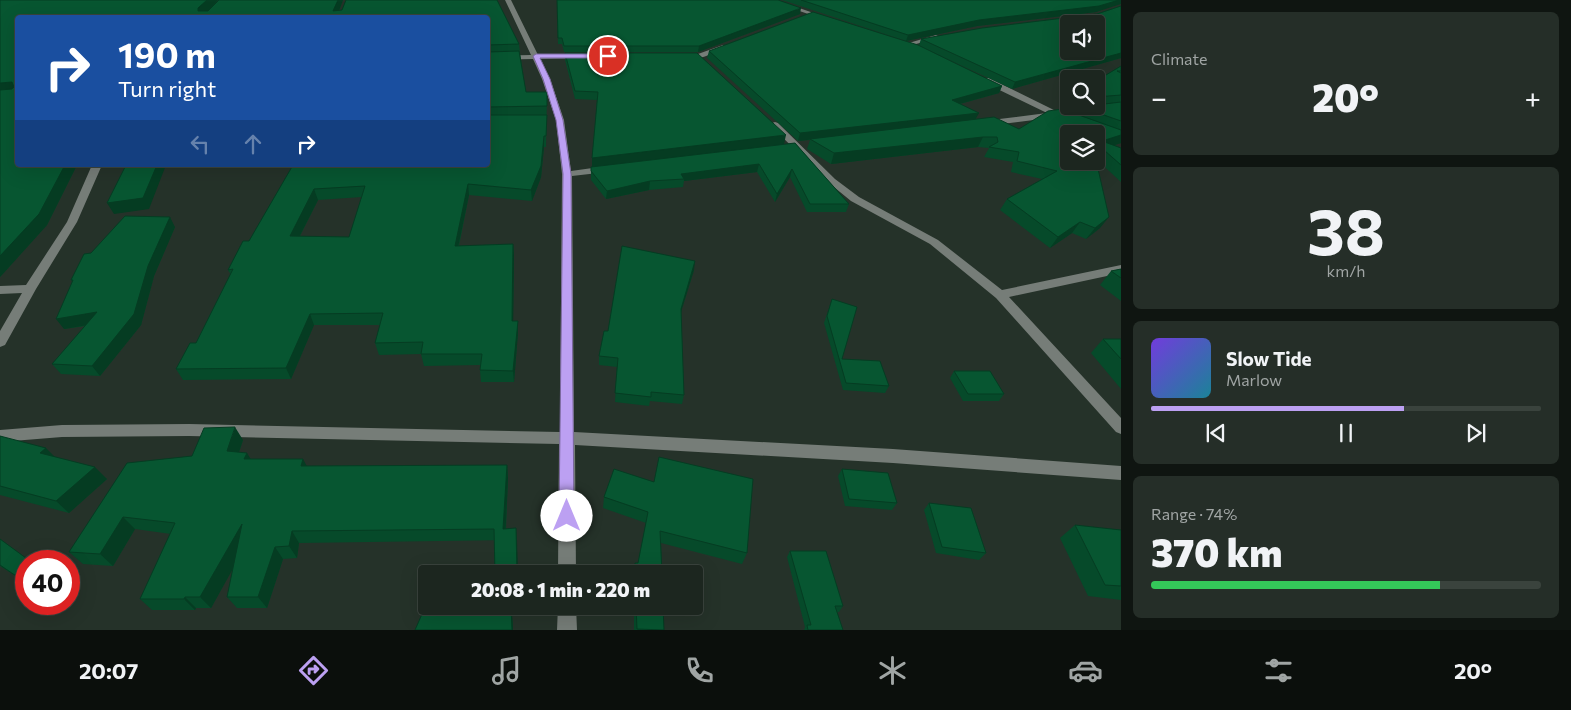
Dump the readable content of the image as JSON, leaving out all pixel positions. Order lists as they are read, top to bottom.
{
  "page": {
    "tile": [
      "Climate",
      ["38", "km/h"],
      ["Range · 74%", "370 km"]
    ],
    "turn": ["190 m", "Turn right"],
    "heat": ["−", "20°", "+"],
    "song": ["Slow Tide", "Marlow"],
    "limit": "40",
    "trip": "20:08 · 1 min · 220 m",
    "tabs": ["20:07", "20°"]
  }
}
